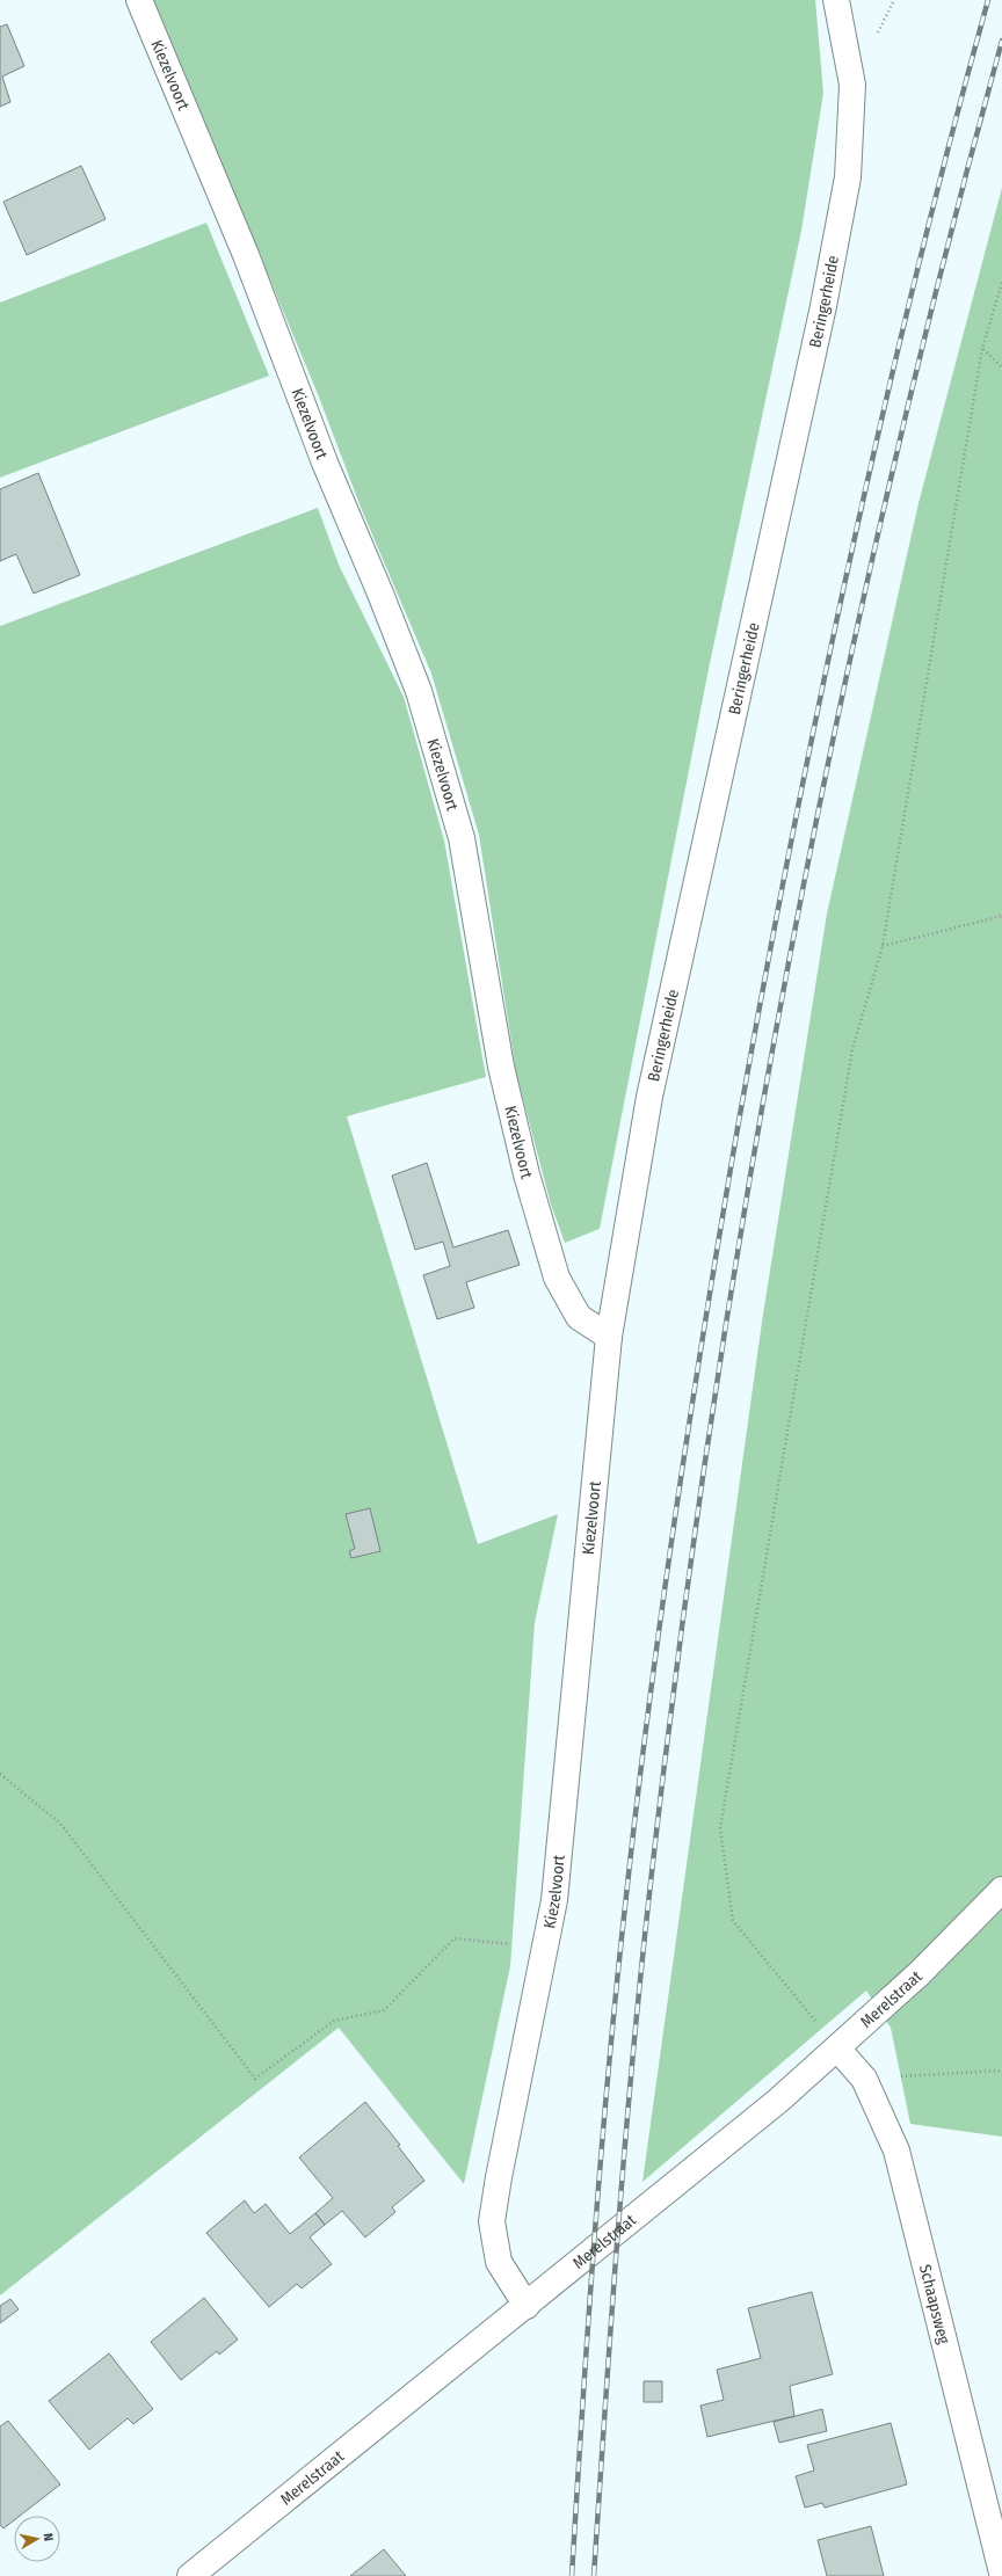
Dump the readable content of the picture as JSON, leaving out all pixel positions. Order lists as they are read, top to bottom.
{
  "streets": {
    "street": [
      "Kiezelvoort",
      "Beringerheide",
      "Merelstraat",
      "Schaapsweg"
    ]
  },
  "crossings": [
    ["Kiezelvoort", "Beringerheide"],
    ["Kiezelvoort", "Merelstraat"],
    ["Merelstraat", "Schaapsweg"]
  ],
  "north": "right"
}
